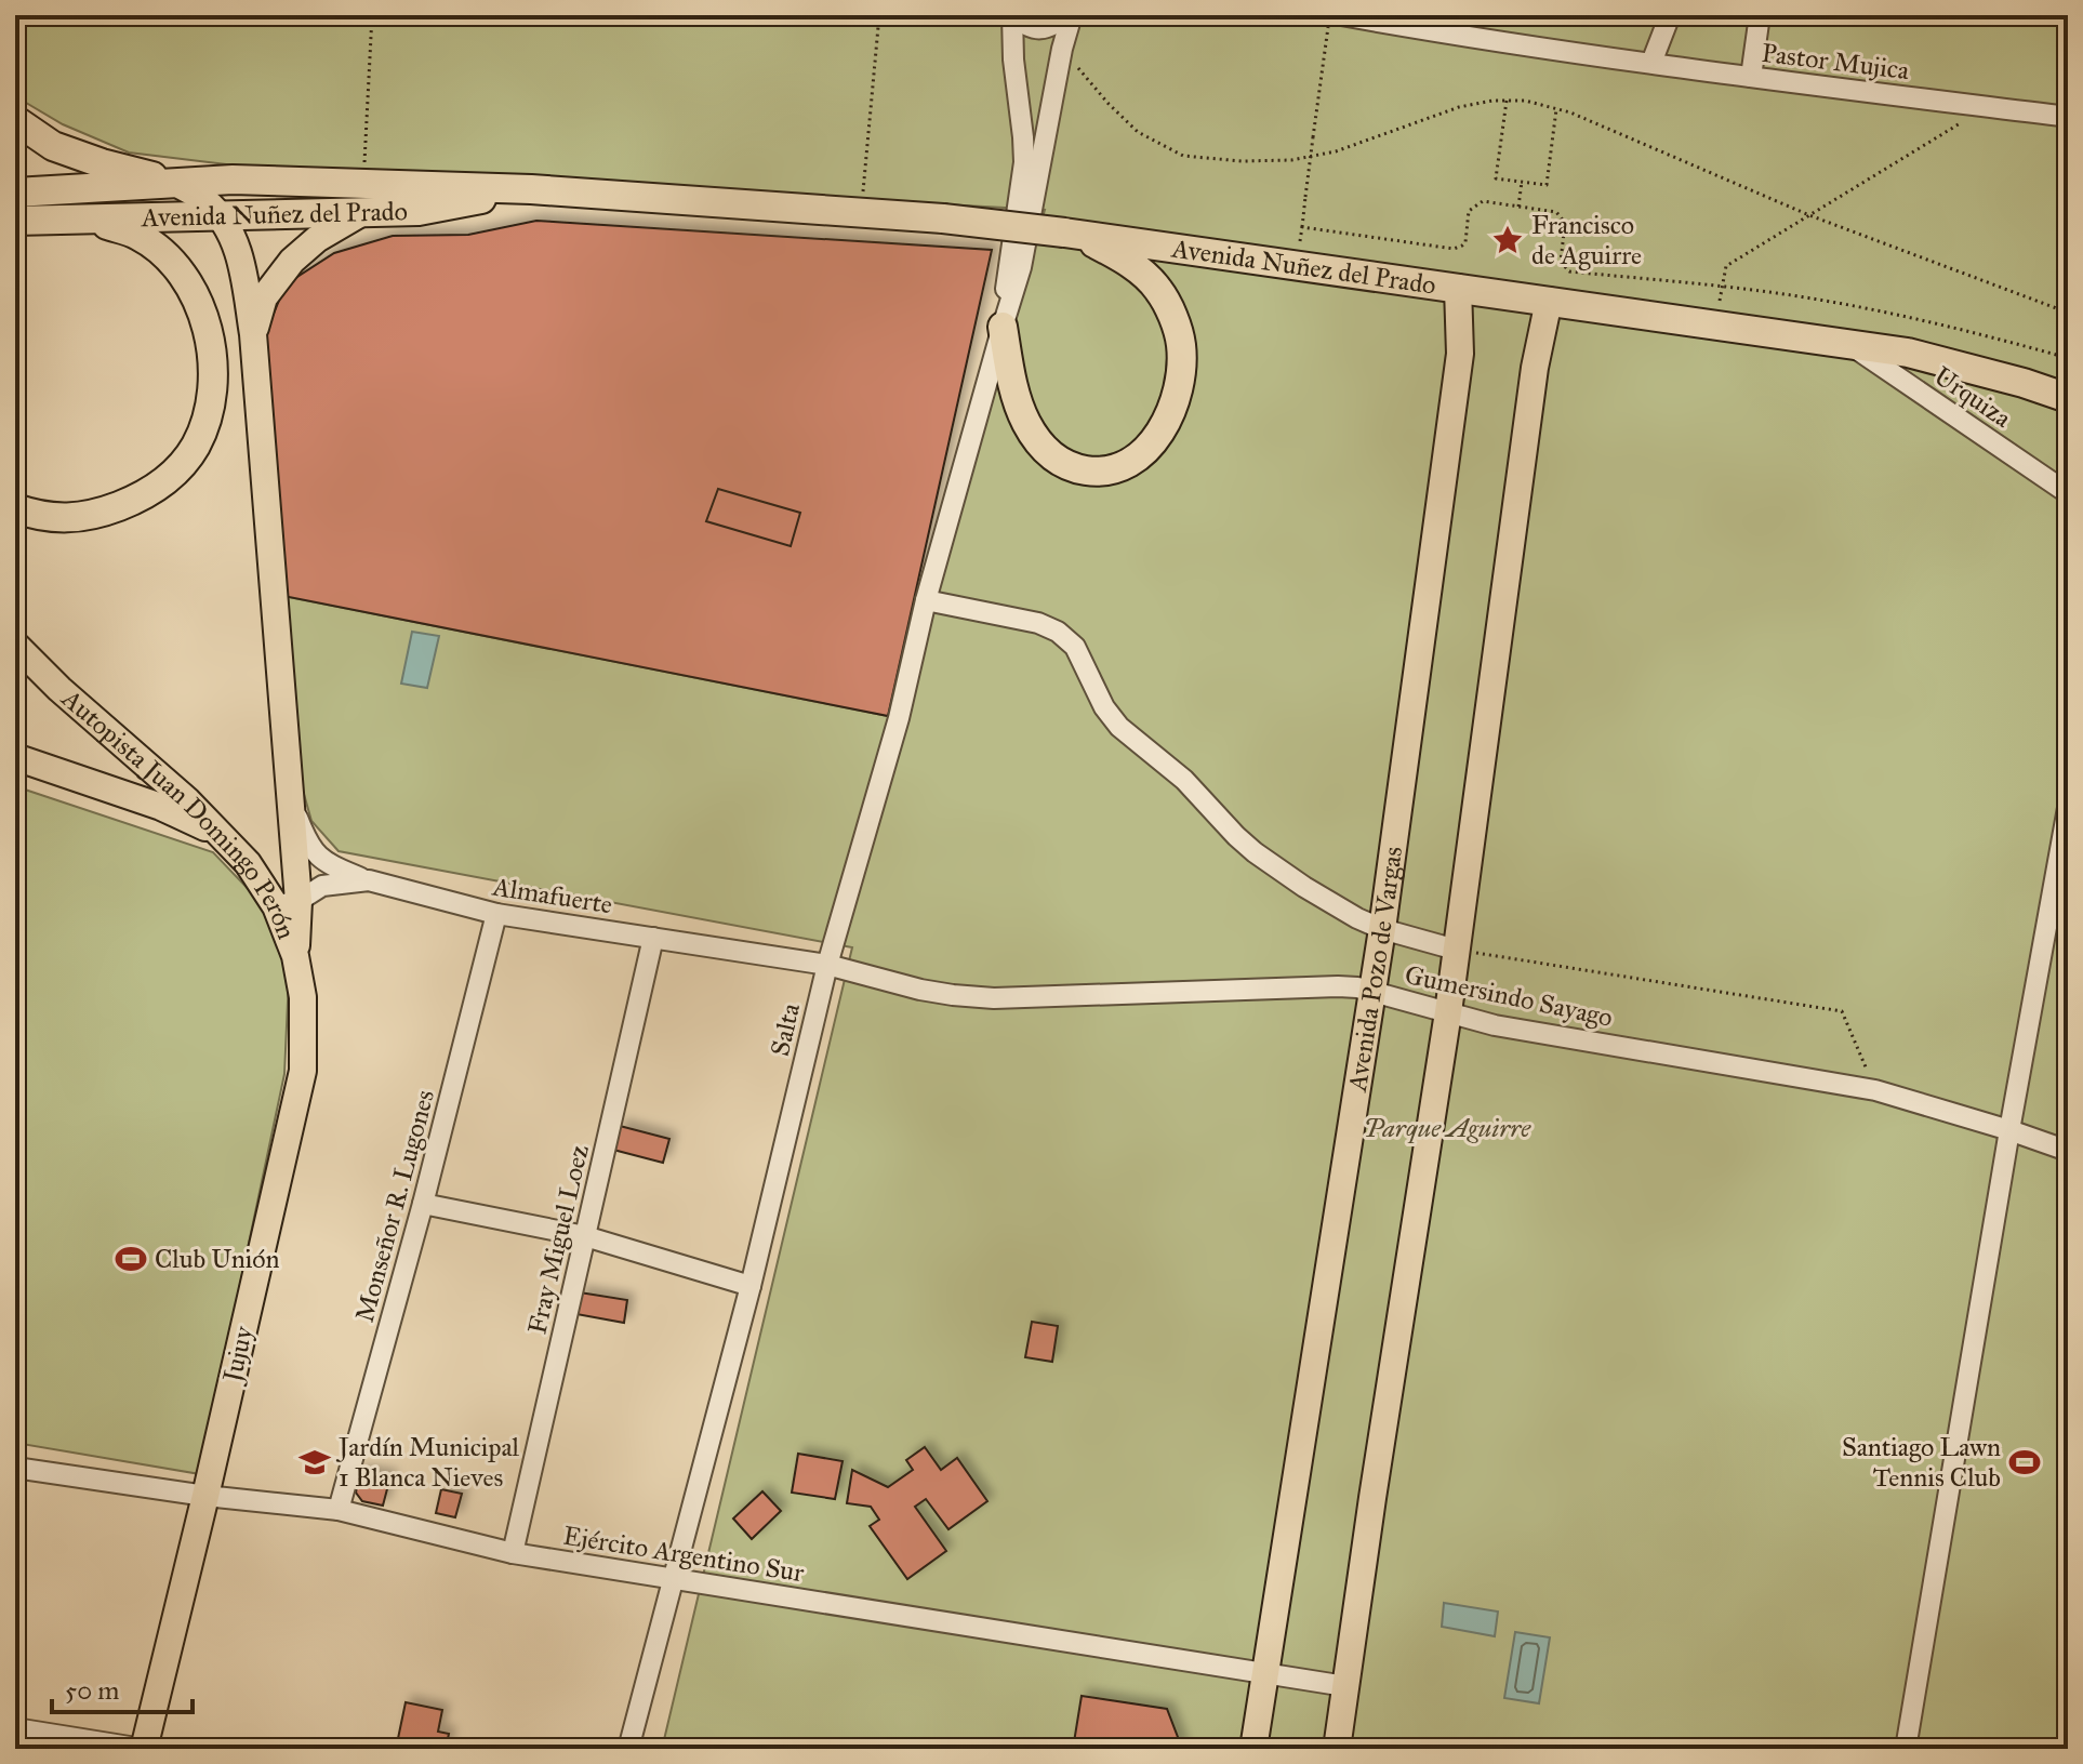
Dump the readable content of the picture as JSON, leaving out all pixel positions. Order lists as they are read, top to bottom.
{
  "streets": {
    "highway": ["Avenida Nuñez del Prado"],
    "main road": ["Autopista Juan Domingo Perón", "Avenida Pozo de Vargas", "Jujuy"],
    "street": [
      "Pastor Mujica",
      "Urquiza",
      "Almafuerte",
      "Gumersindo Sayago",
      "Salta",
      "Monseñor R. Lugones",
      "Fray Miguel Loez",
      "Ejército Argentino Sur"
    ]
  },
  "crossings": [
    ["Avenida Nuñez del Prado", "Urquiza"],
    ["Avenida Nuñez del Prado", "Avenida Pozo de Vargas"],
    ["Autopista Juan Domingo Perón", "Almafuerte"],
    ["Autopista Juan Domingo Perón", "Jujuy"],
    ["Almafuerte", "Gumersindo Sayago"],
    ["Almafuerte", "Salta"],
    ["Almafuerte", "Monseñor R. Lugones"],
    ["Almafuerte", "Fray Miguel Loez"],
    ["Avenida Pozo de Vargas", "Gumersindo Sayago"],
    ["Avenida Pozo de Vargas", "Ejército Argentino Sur"],
    ["Gumersindo Sayago", "Salta"],
    ["Salta", "Ejército Argentino Sur"],
    ["Monseñor R. Lugones", "Ejército Argentino Sur"],
    ["Fray Miguel Loez", "Ejército Argentino Sur"],
    ["Jujuy", "Ejército Argentino Sur"]
  ],
  "parks": ["Parque Aguirre"],
  "places": {
    "place": ["Francisco de Aguirre"],
    "sports": ["Club Unión", "Santiago Lawn Tennis Club"],
    "school or university": ["Jardín Municipal 1 Blanca Nieves"]
  },
  "scale_bar": "50 m"
}
